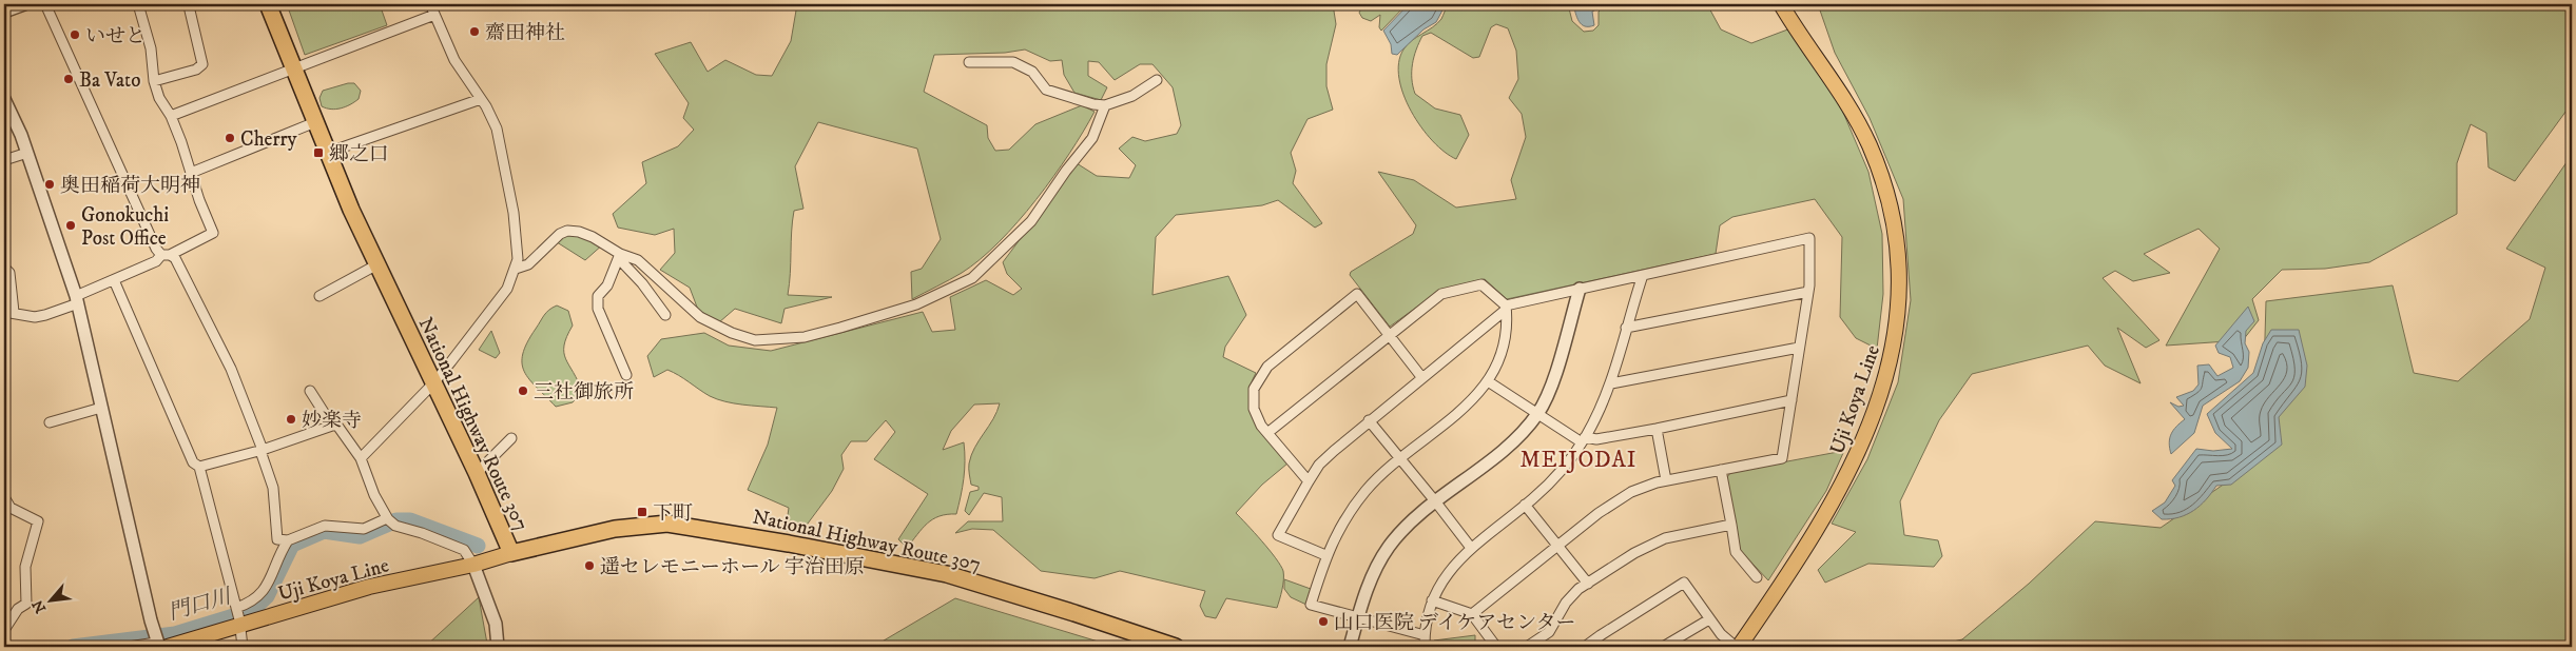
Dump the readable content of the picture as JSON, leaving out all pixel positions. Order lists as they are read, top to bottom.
{
  "streets": {
    "highway": ["National Highway Route 307"],
    "main road": ["Uji Koya Line"]
  },
  "crossings": [
    ["Uji Koya Line", "National Highway Route 307"]
  ],
  "districts": ["MEIJODAI"],
  "water": ["門口川"],
  "places": {
    "other": [
      "齋田神社",
      "いせと",
      "Ba Vato",
      "Cherry",
      "奥田稲荷大明神",
      "Gonokuchi Post Office",
      "三社御旅所",
      "妙楽寺",
      "遥セレモニーホール 宇治田原",
      "山口医院 デイケアセンター"
    ],
    "transit": ["郷之口", "下町"]
  },
  "north": "bottom left"
}
